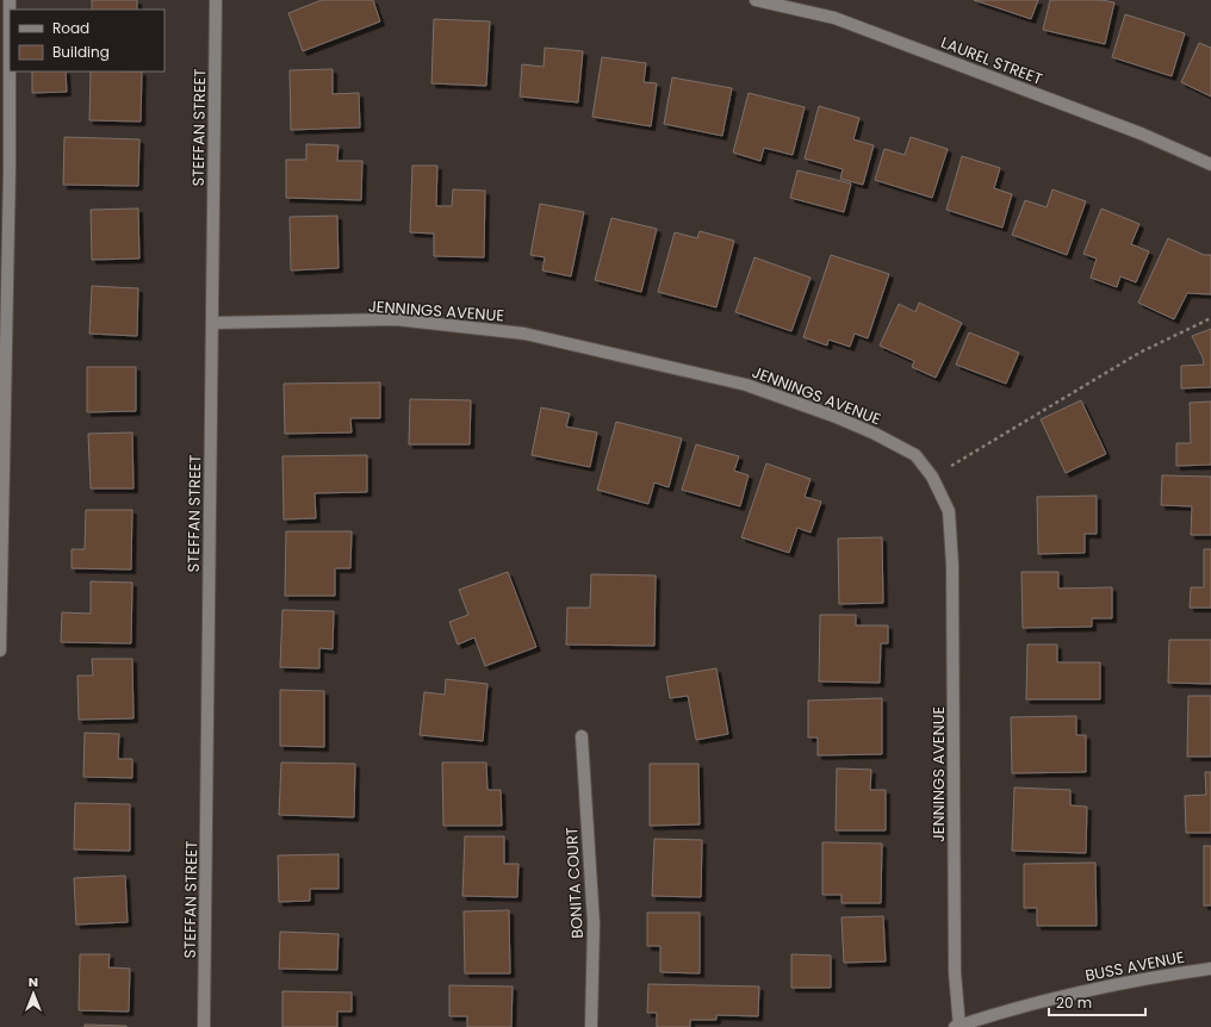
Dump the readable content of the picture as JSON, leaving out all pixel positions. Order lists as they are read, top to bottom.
{
  "streets": {
    "street": [
      "LAUREL STREET",
      "STEFFAN STREET",
      "JENNINGS AVENUE",
      "BONITA COURT",
      "BUSS AVENUE"
    ]
  },
  "crossings": [
    ["STEFFAN STREET", "JENNINGS AVENUE"],
    ["JENNINGS AVENUE", "BUSS AVENUE"]
  ],
  "legend": ["Road", "Building"],
  "scale_bar": "20 m",
  "north": "top"
}
